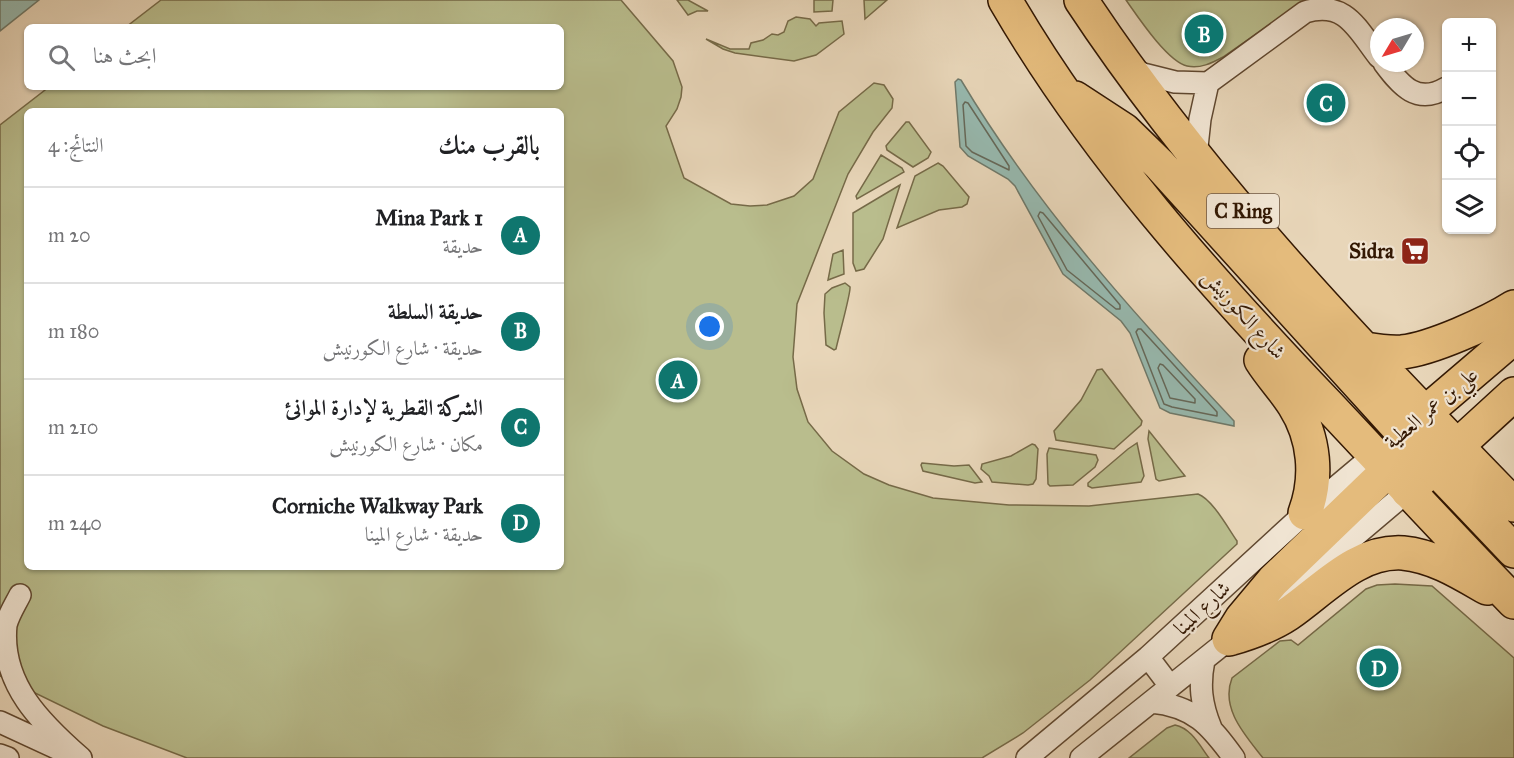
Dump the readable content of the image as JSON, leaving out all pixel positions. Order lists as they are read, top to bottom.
{
  "streets": {
    "main road": ["C Ring", "شارع الكورنيش", "علي بن عمر العطية"],
    "street": ["شارع المينا"]
  },
  "crossings": [
    ["شارع الكورنيش", "علي بن عمر العطية"],
    ["شارع الكورنيش", "شارع المينا"],
    ["علي بن عمر العطية", "شارع المينا"]
  ],
  "places": {
    "supermarket": ["Sidra"]
  },
  "north": "bottom left",
  "page": {
    "pins": [
      "B",
      "C",
      "A",
      "D"
    ],
    "map_buttons": ["+", "−"],
    "search": "ابحث هنا",
    "heading": ["بالقرب منك", "النتائج: 4"],
    "list": [
      {
        "mark": "A",
        "name": "Mina Park 1",
        "note": "حديقة",
        "value": "20 m"
      },
      {
        "mark": "B",
        "name": "حديقة السلطة",
        "note": "حديقة · شارع الكورنيش",
        "value": "180 m"
      },
      {
        "mark": "C",
        "name": "الشركة القطرية لإدارة الموانئ",
        "note": "مكان · شارع الكورنيش",
        "value": "210 m"
      },
      {
        "mark": "D",
        "name": "Corniche Walkway Park",
        "note": "حديقة · شارع المينا",
        "value": "240 m"
      }
    ]
  }
}
